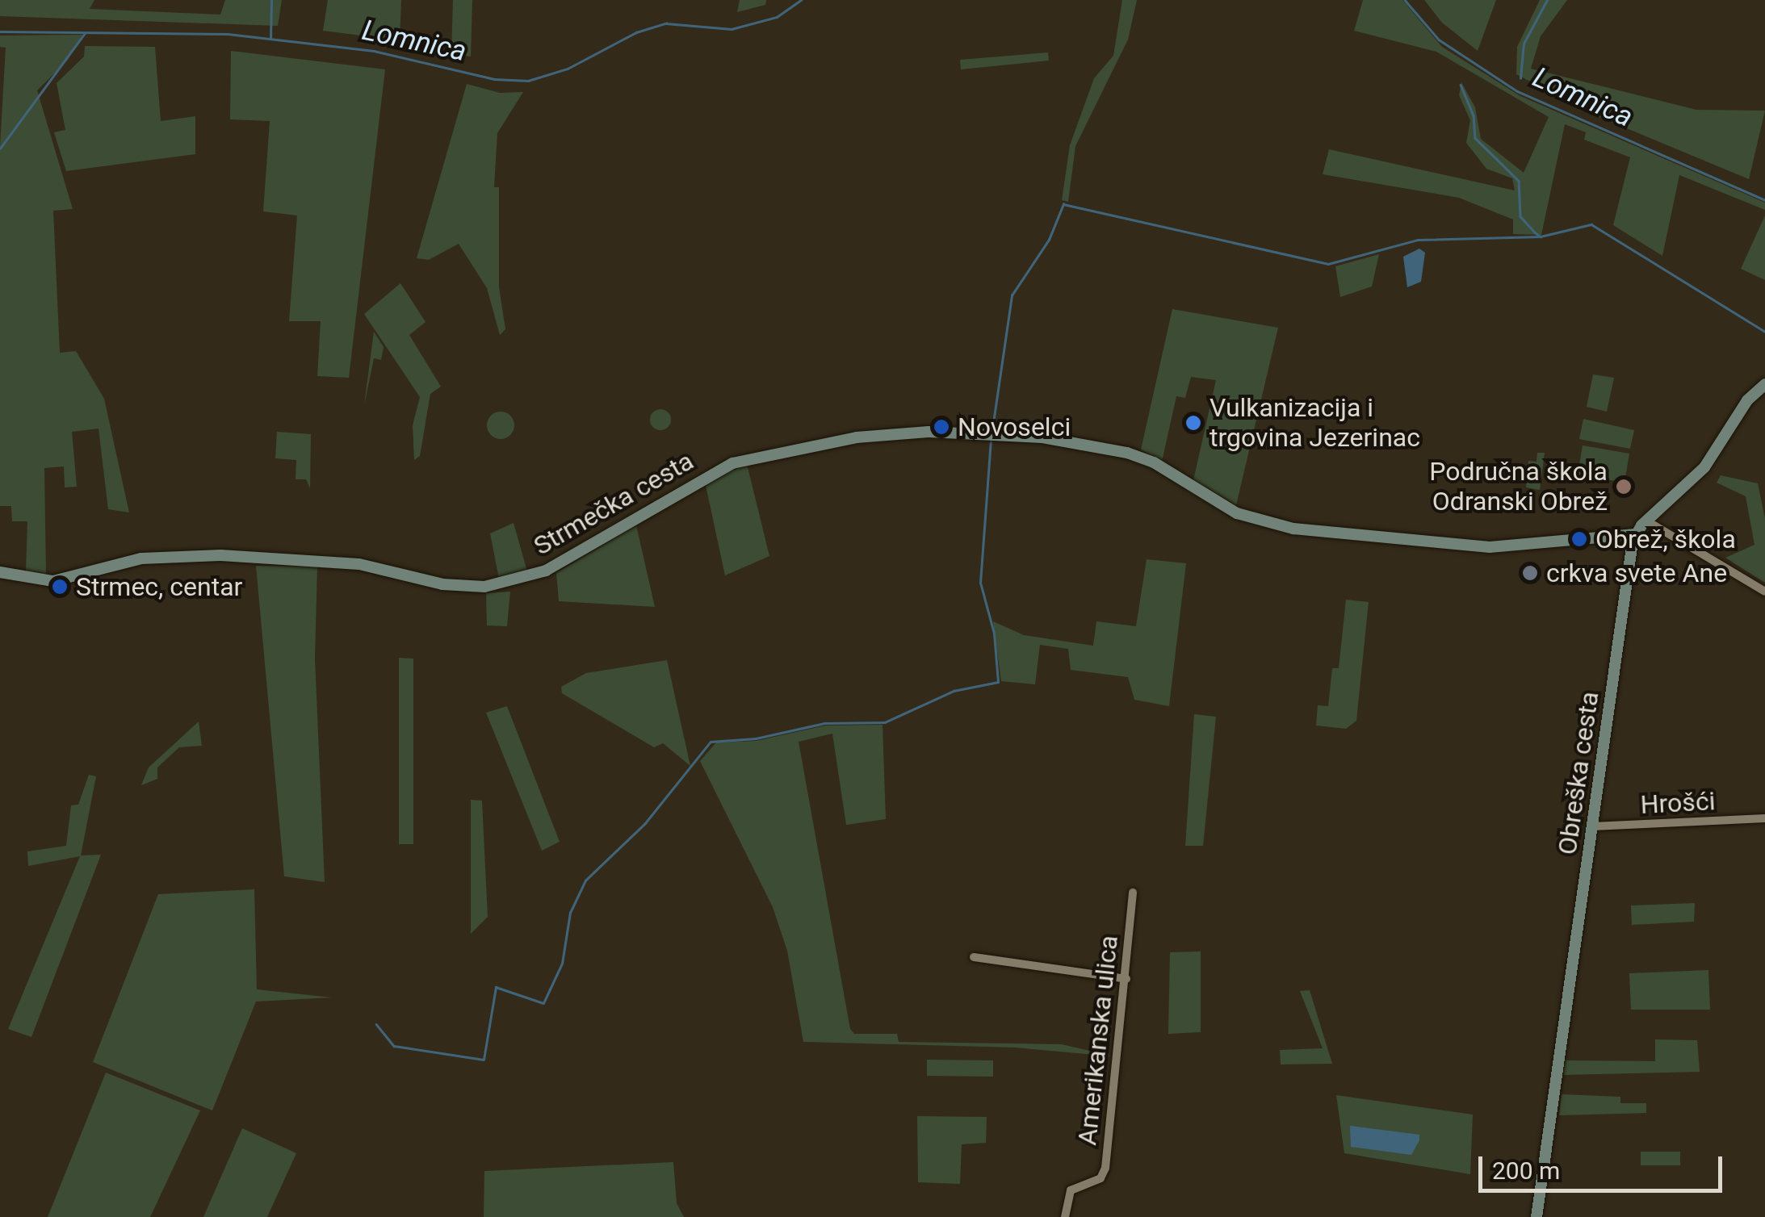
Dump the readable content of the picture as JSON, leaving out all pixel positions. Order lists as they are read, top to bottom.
{
  "streets": {
    "street": [
      "Strmečka cesta",
      "Obreška cesta",
      "Hrošći",
      "Amerikanska ulica"
    ]
  },
  "crossings": [
    ["Strmečka cesta", "Obreška cesta"],
    ["Obreška cesta", "Hrošći"]
  ],
  "water": ["Lomnica"],
  "places": [
    "Vulkanizacija i trgovina Jezerinac",
    "Novoselci",
    "Područna škola Odranski Obrež",
    "Obrež, škola",
    "crkva svete Ane",
    "Strmec, centar"
  ],
  "scale_bar": "200 m"
}
